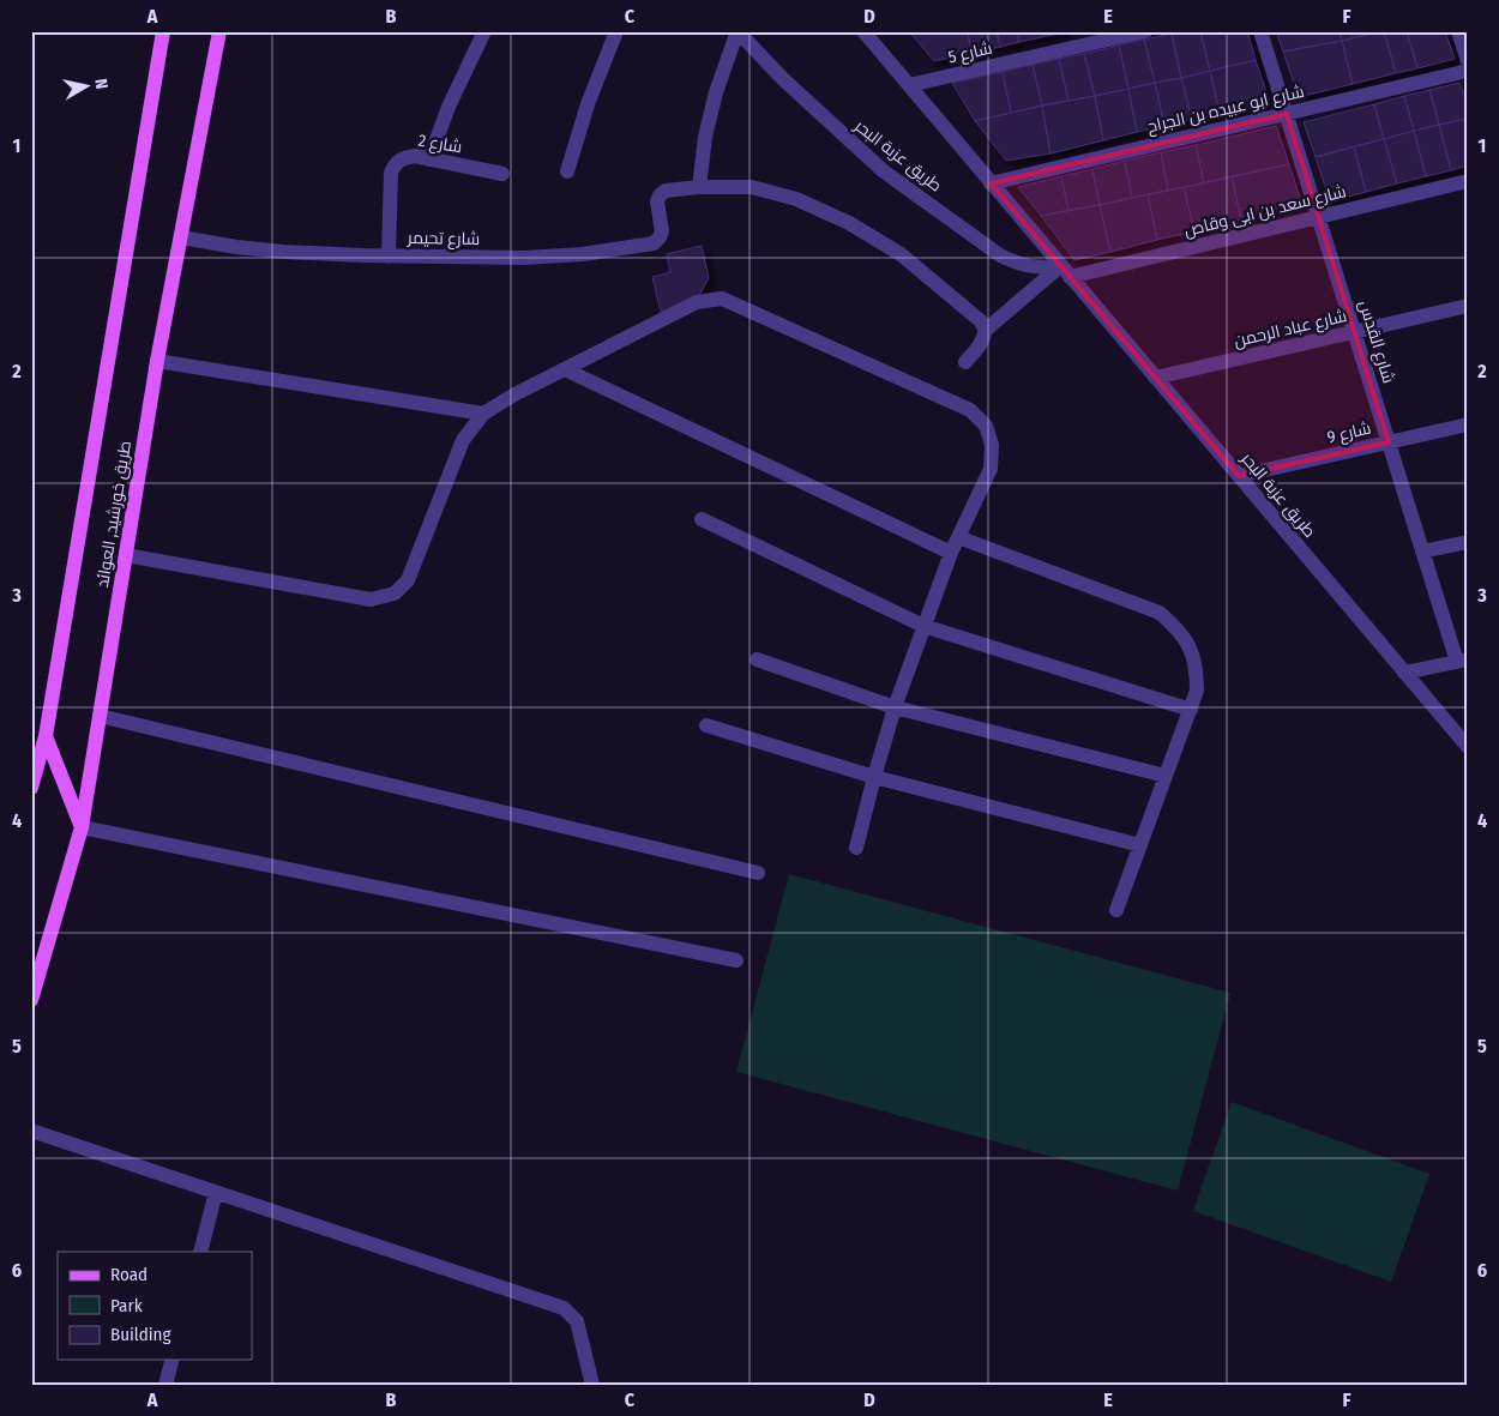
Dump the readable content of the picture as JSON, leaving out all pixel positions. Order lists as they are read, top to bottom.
{
  "streets": {
    "main road": ["طريق خورشيد, العوائد"],
    "street": [
      "شارع 5",
      "شارع ابو عبيده بن الجراح",
      "شارع 2",
      "طريق عزبة البحر",
      "شارع سعد بن ابى وقاص",
      "شارع تحيمر",
      "شارع عباد الرحمن",
      "شارع القدس",
      "شارع 9"
    ]
  },
  "crossings": [
    ["شارع 5", "طريق عزبة البحر"],
    ["شارع ابو عبيده بن الجراح", "طريق عزبة البحر"],
    ["شارع ابو عبيده بن الجراح", "شارع القدس"],
    ["شارع 2", "شارع تحيمر"],
    ["طريق عزبة البحر", "شارع سعد بن ابى وقاص"],
    ["طريق عزبة البحر", "شارع عباد الرحمن"],
    ["طريق عزبة البحر", "شارع 9"],
    ["شارع سعد بن ابى وقاص", "شارع القدس"],
    ["شارع تحيمر", "طريق خورشيد, العوائد"],
    ["شارع عباد الرحمن", "شارع القدس"],
    ["شارع القدس", "شارع 9"]
  ],
  "legend": ["Road", "Park", "Building"],
  "north": "right",
  "grid": {
    "columns": [
      "A",
      "B",
      "C",
      "D",
      "E",
      "F"
    ],
    "rows": [
      "1",
      "2",
      "3",
      "4",
      "5",
      "6"
    ]
  }
}
